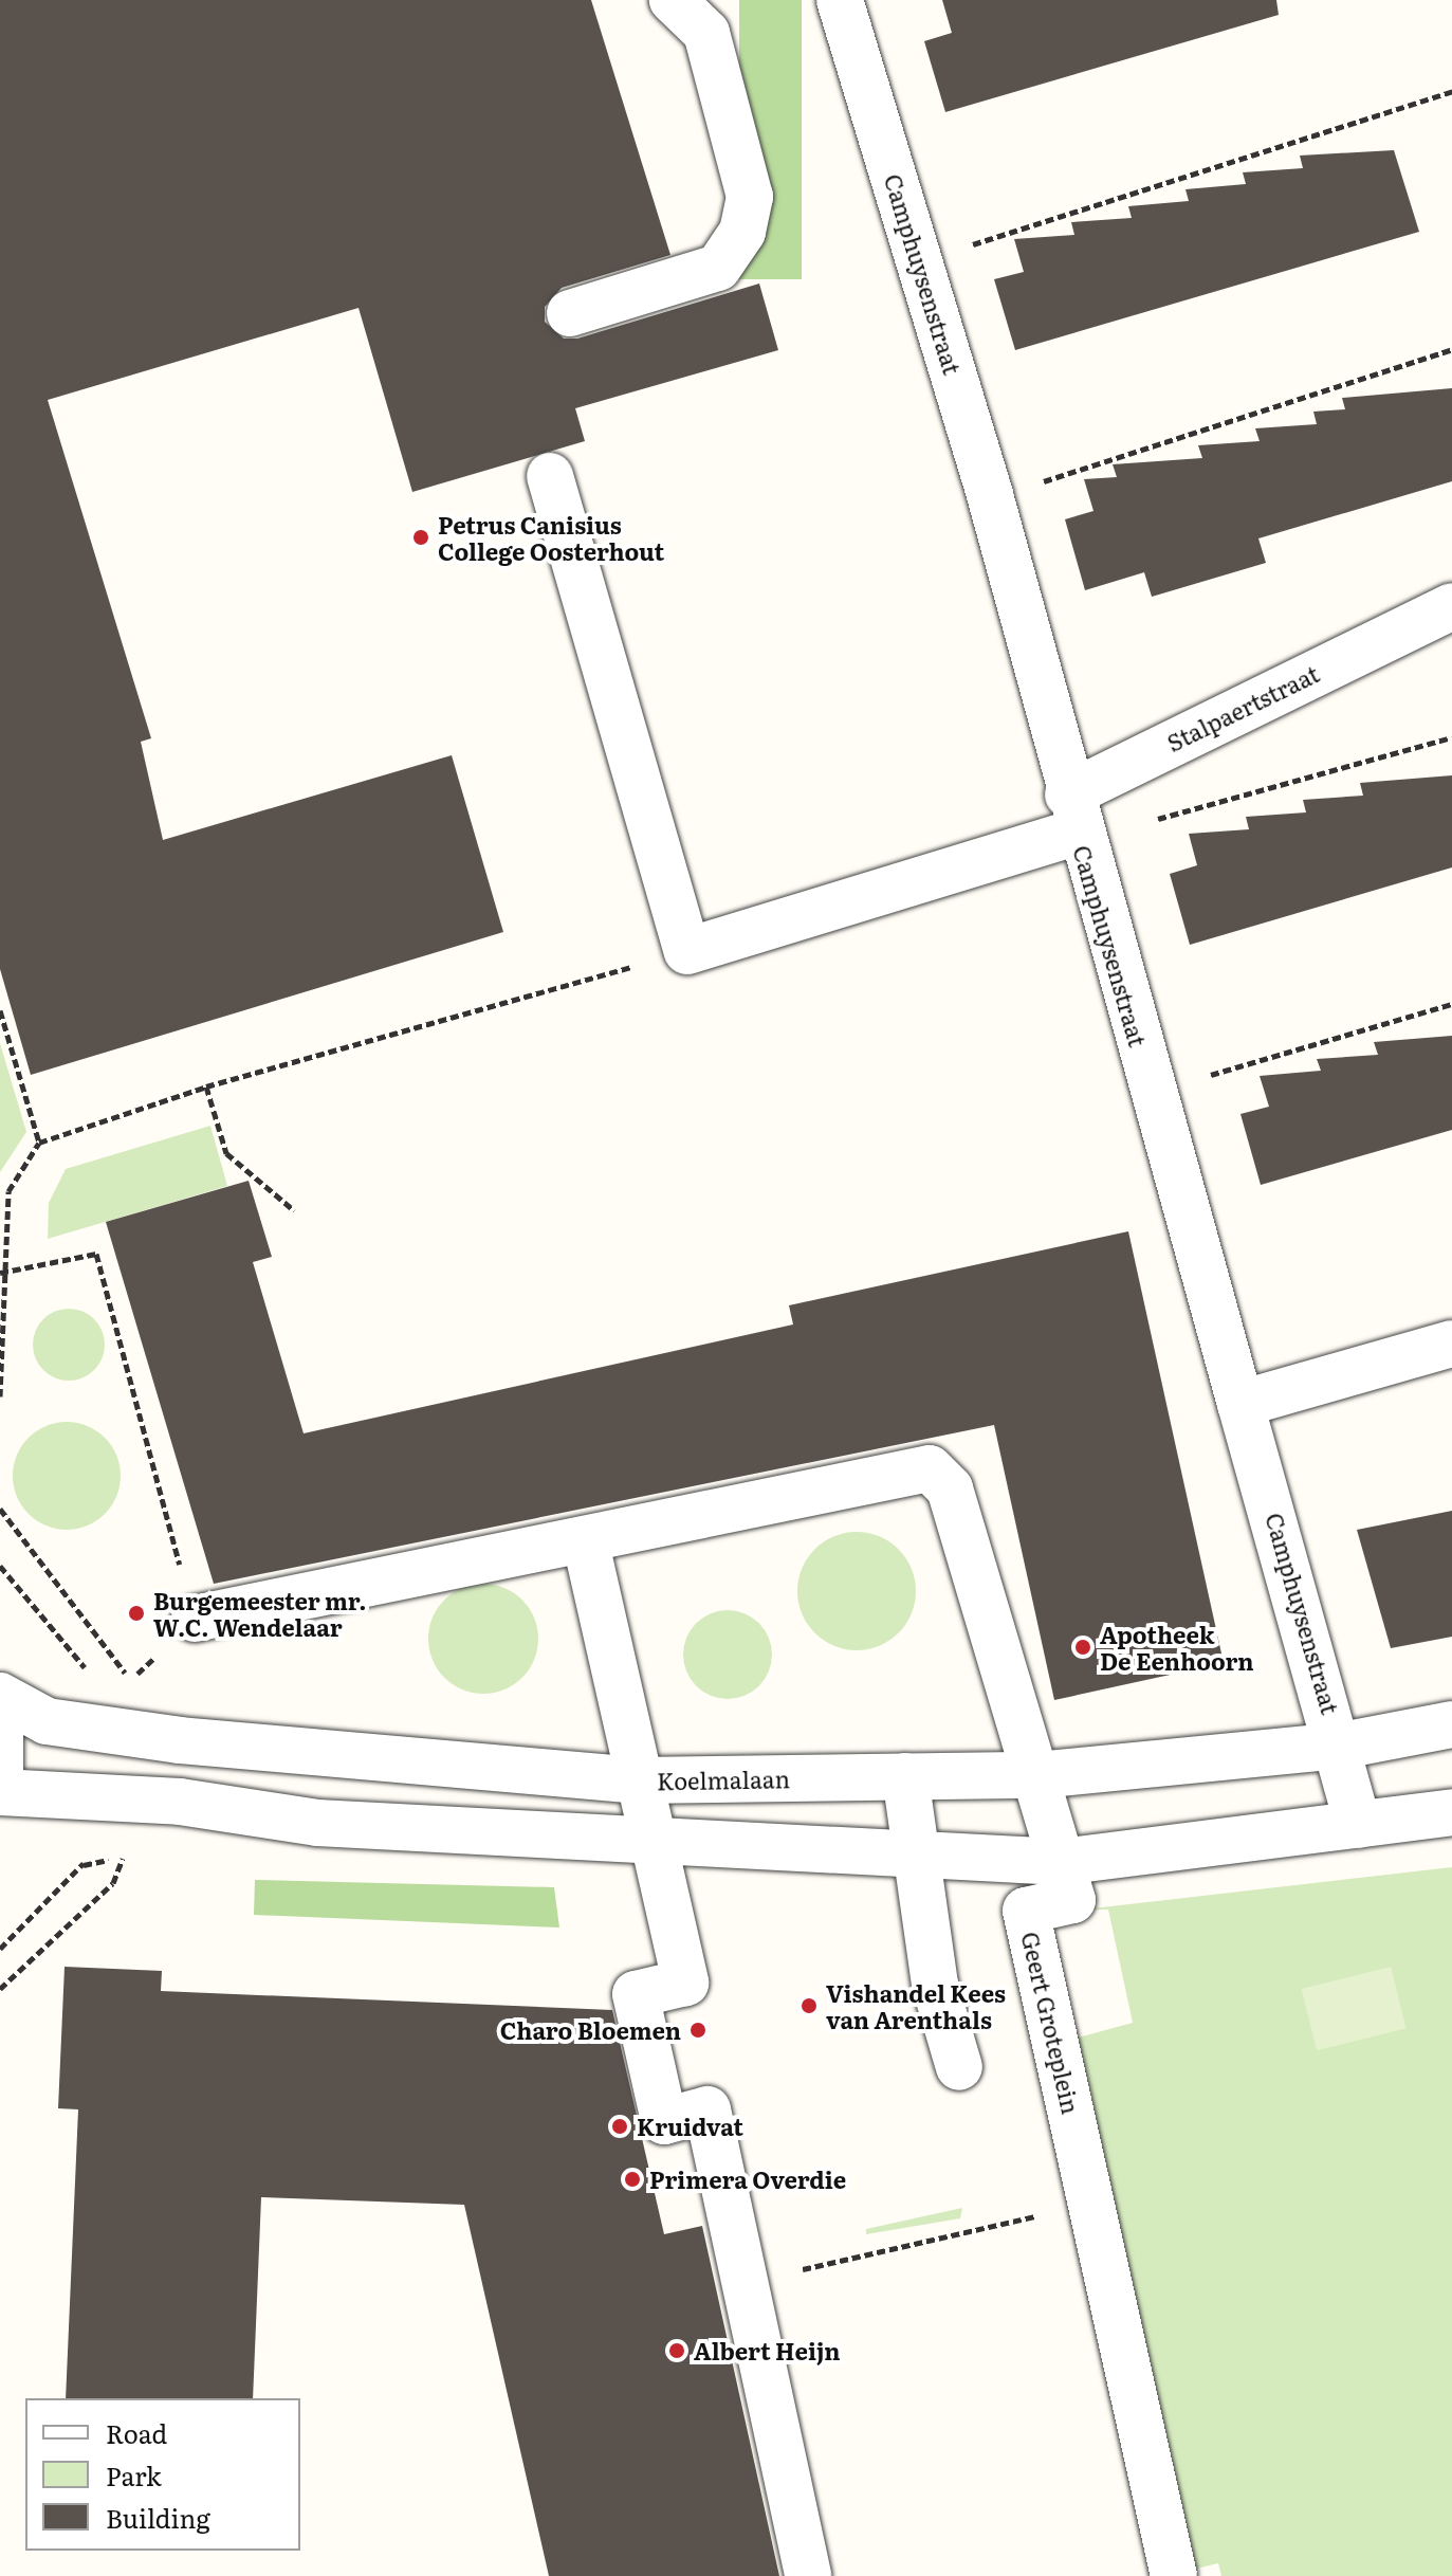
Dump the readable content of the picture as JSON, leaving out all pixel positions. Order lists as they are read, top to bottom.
{
  "streets": {
    "street": [
      "Camphuysenstraat",
      "Stalpaertstraat",
      "Koelmalaan",
      "Geert Groteplein"
    ]
  },
  "crossings": [
    ["Camphuysenstraat", "Stalpaertstraat"],
    ["Camphuysenstraat", "Koelmalaan"],
    ["Koelmalaan", "Geert Groteplein"]
  ],
  "places": [
    "Petrus Canisius College Oosterhout",
    "Burgemeester mr. W.C. Wendelaar",
    "Apotheek De Eenhoorn",
    "Vishandel Kees van Arenthals",
    "Charo Bloemen",
    "Kruidvat",
    "Primera Overdie",
    "Albert Heijn"
  ],
  "legend": ["Road", "Park", "Building"]
}
